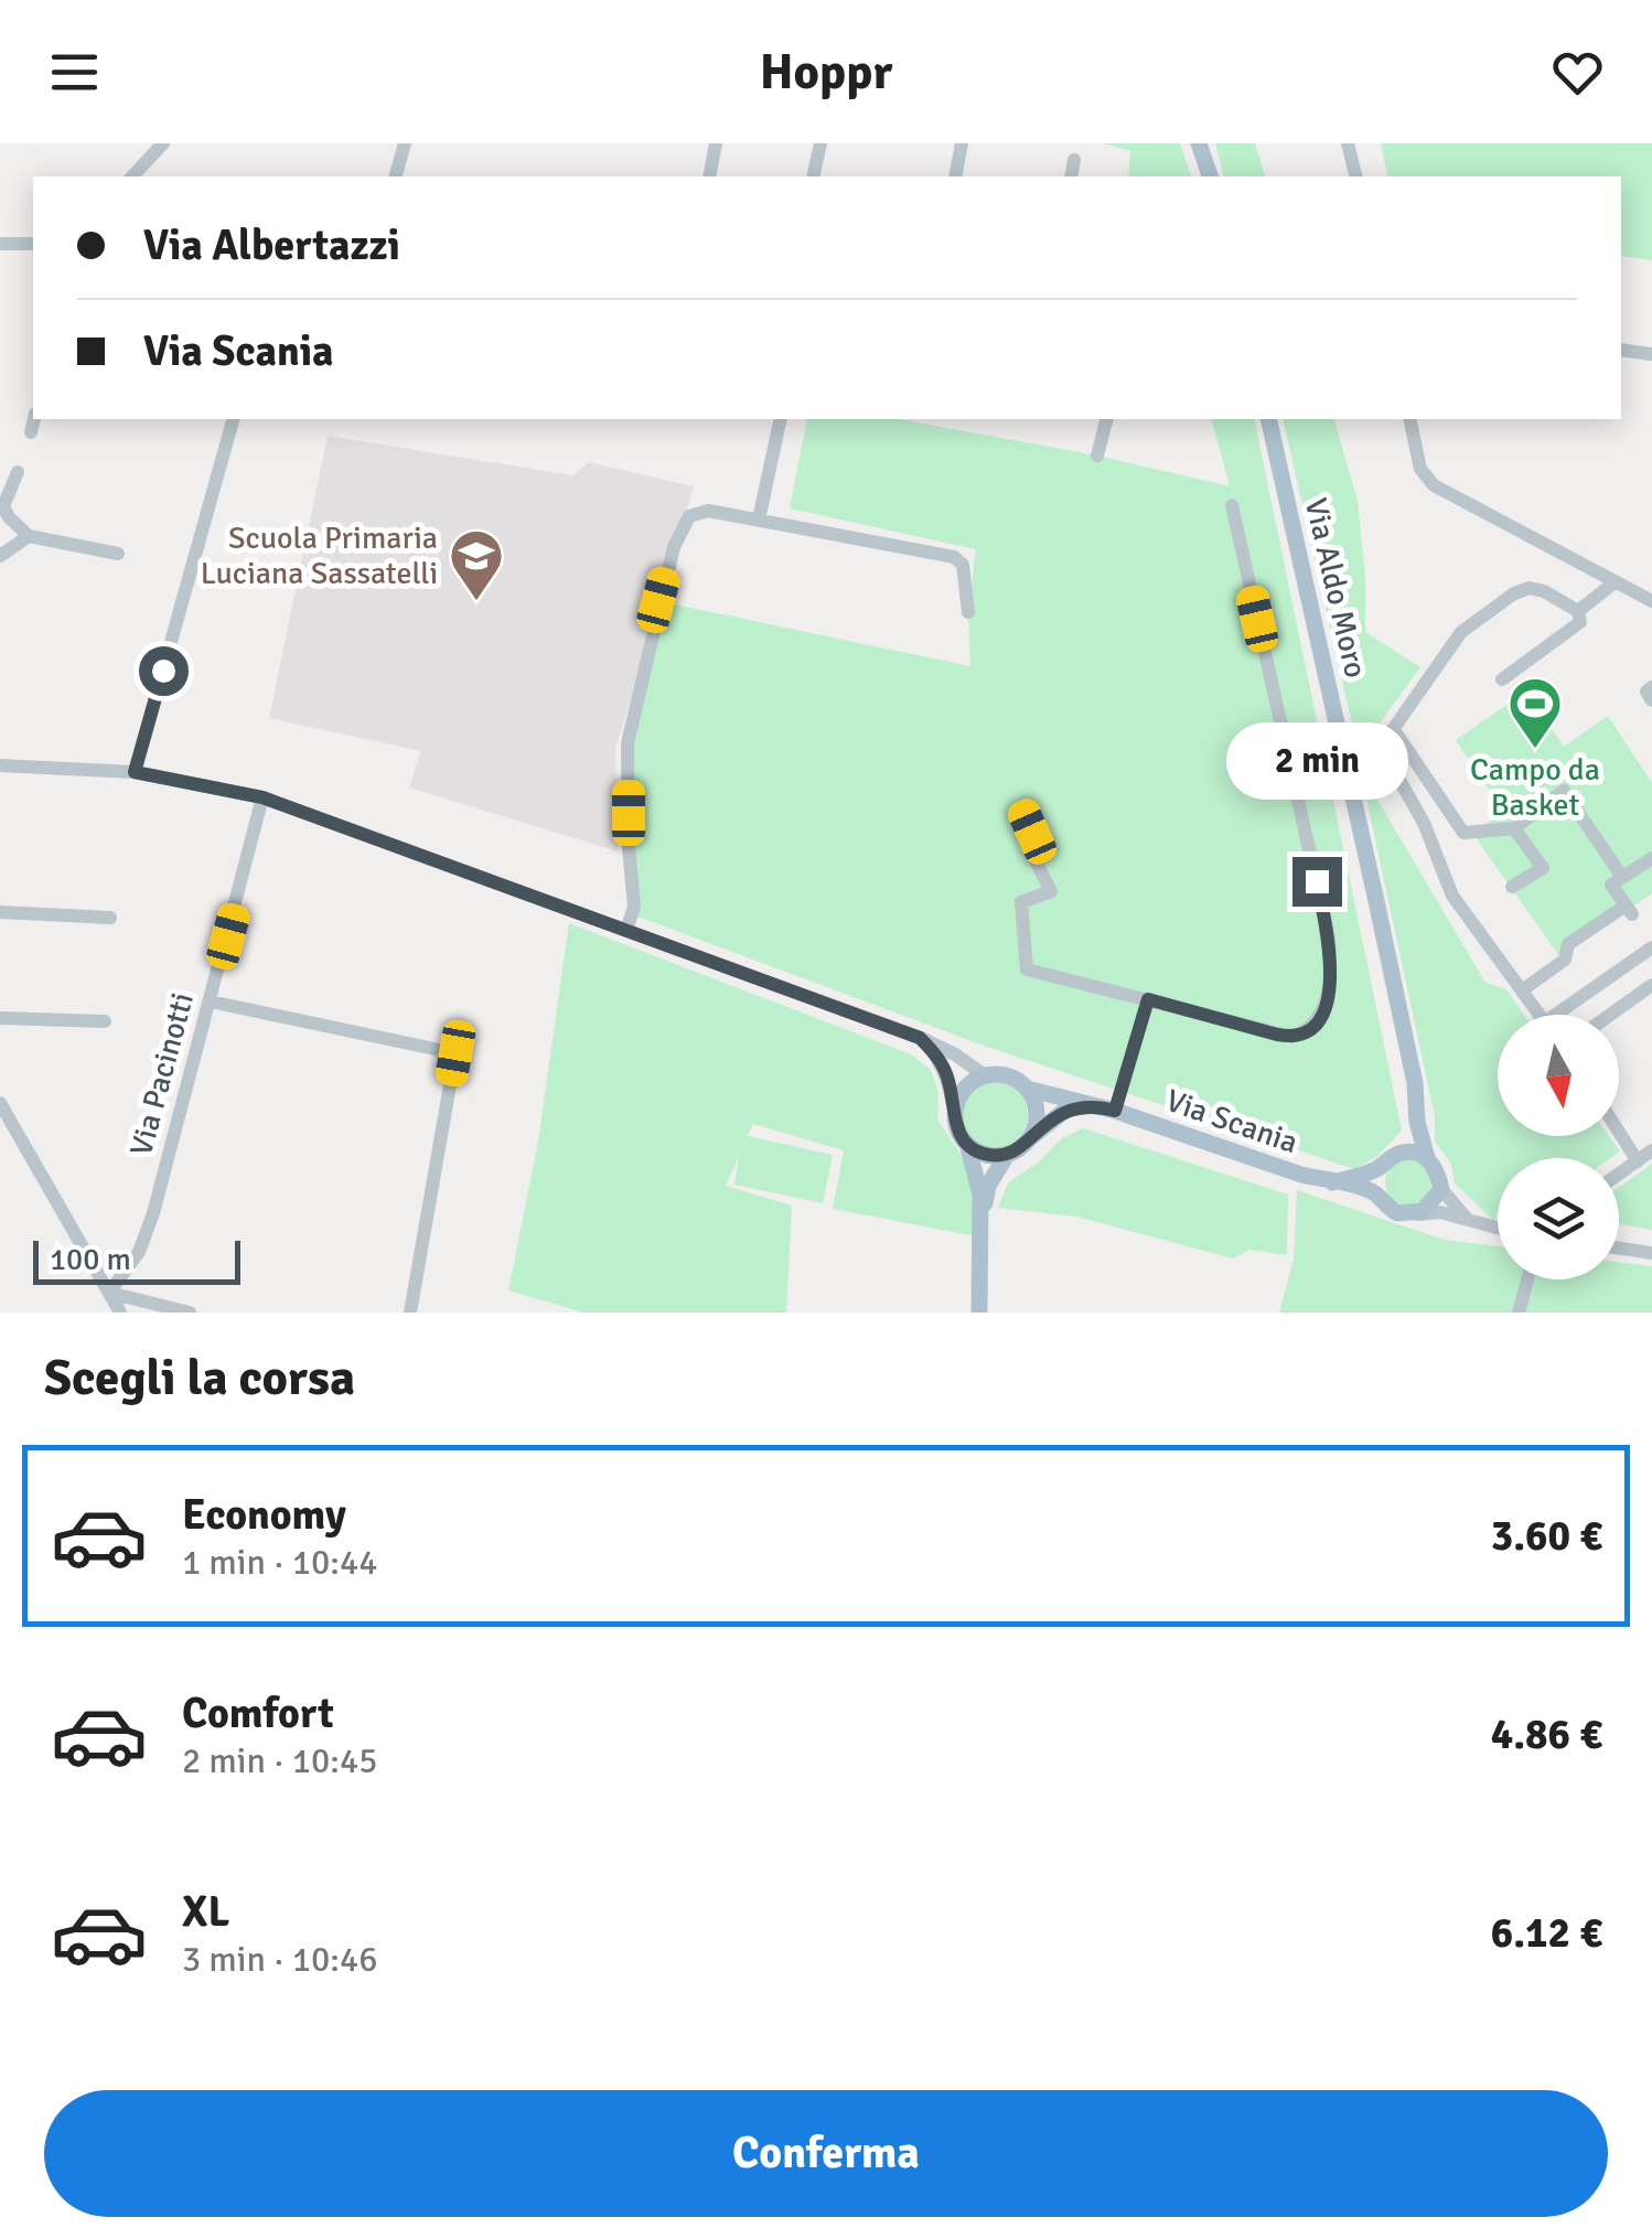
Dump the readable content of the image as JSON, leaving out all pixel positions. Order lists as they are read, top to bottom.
{
  "streets": {
    "main road": ["Via Aldo Moro", "Via Scania"],
    "street": ["Via Pacinotti"]
  },
  "crossings": [
    ["Via Aldo Moro", "Via Scania"],
    ["Via Pacinotti", "Via Scania"]
  ],
  "places": {
    "school or university": ["Scuola Primaria Luciana Sassatelli"],
    "sports": ["Campo da Basket"]
  },
  "scale_bar": "100 m",
  "north": "bottom",
  "page": {
    "header": "Hoppr",
    "banner": ["Via Albertazzi", "Via Scania"],
    "bubble": "2 min",
    "scale": "100 m",
    "heading": "Scegli la corsa",
    "list": [
      {
        "name": "Economy",
        "note": "1 min · 10:44",
        "value": "3.60 €"
      },
      {
        "name": "Comfort",
        "note": "2 min · 10:45",
        "value": "4.86 €"
      },
      {
        "name": "XL",
        "note": "3 min · 10:46",
        "value": "6.12 €"
      }
    ],
    "buttons": "Conferma"
  }
}
